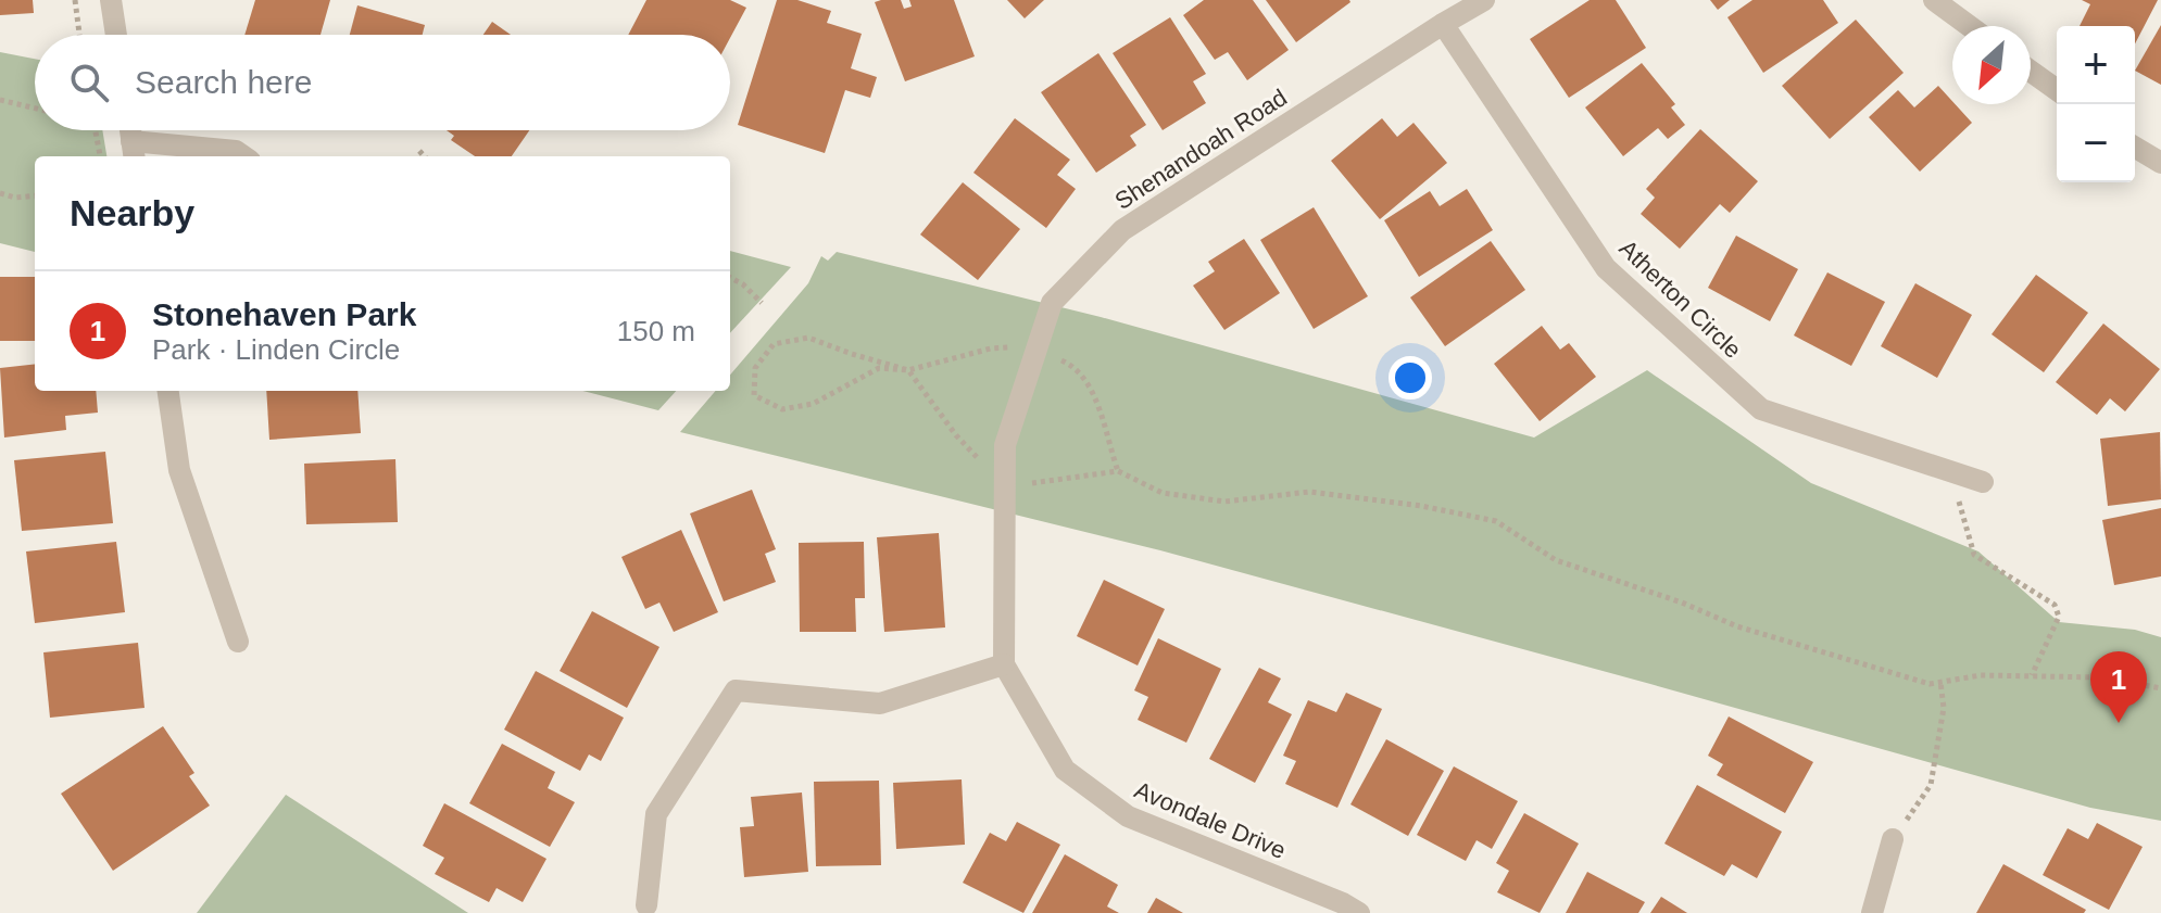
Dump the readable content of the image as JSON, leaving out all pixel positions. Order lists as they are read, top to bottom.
{
  "streets": {
    "street": ["Shenandoah Road", "Atherton Circle", "Avondale Drive"]
  },
  "crossings": [
    ["Shenandoah Road", "Atherton Circle"],
    ["Shenandoah Road", "Avondale Drive"]
  ],
  "north": "bottom left",
  "page": {
    "map_buttons": ["+", "−"],
    "search": "Search here",
    "heading": "Nearby",
    "list": [
      {
        "mark": "1",
        "name": "Stonehaven Park",
        "note": "Park · Linden Circle",
        "value": "150 m"
      }
    ],
    "pins": "1"
  }
}
